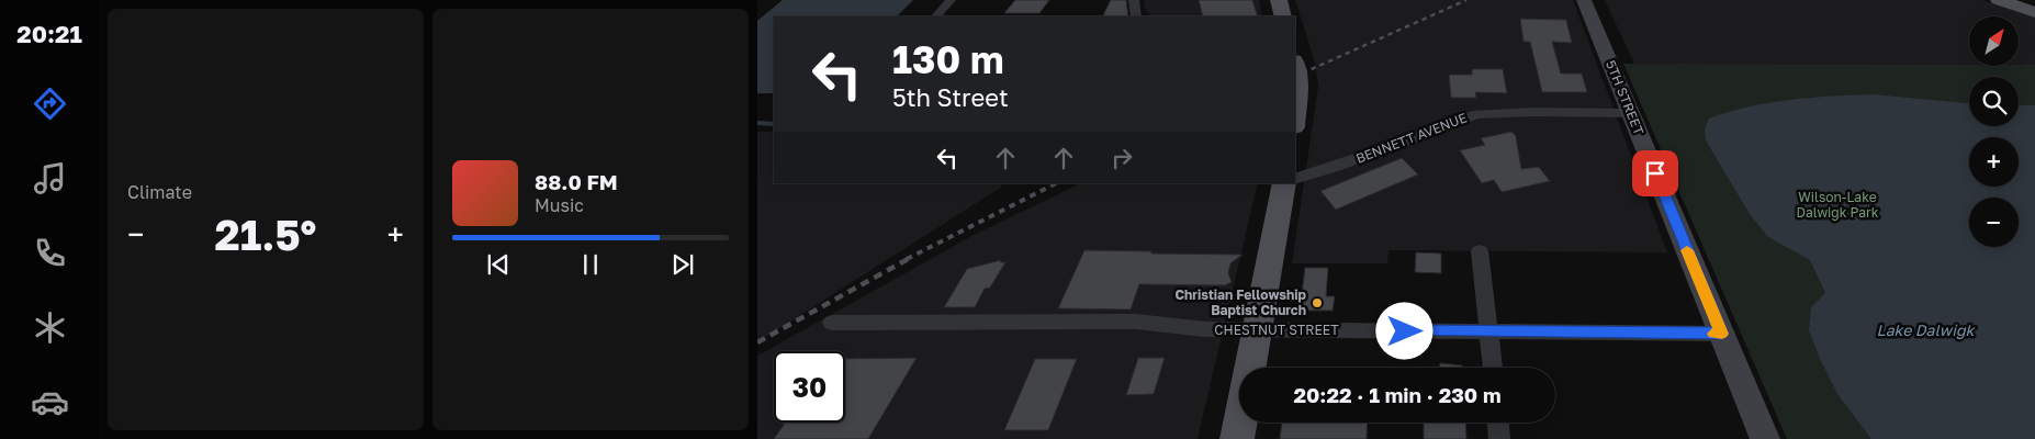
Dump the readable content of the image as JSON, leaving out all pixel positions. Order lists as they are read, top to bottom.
{
  "streets": {
    "street": ["5TH STREET", "BENNETT AVENUE", "CHESTNUT STREET"]
  },
  "crossings": [
    ["5TH STREET", "BENNETT AVENUE"],
    ["5TH STREET", "CHESTNUT STREET"]
  ],
  "water": ["Lake Dalwigk"],
  "parks": ["Wilson-Lake Dalwigk Park"],
  "places": ["Christian Fellowship Baptist Church"],
  "north": "top right",
  "page": {
    "tabs": "20:21",
    "tile": "Climate",
    "map_buttons": ["+", "−"],
    "turn": ["130 m", "5th Street"],
    "song": ["88.0 FM", "Music"],
    "heat": ["−", "21.5°", "+"],
    "limit": "30",
    "trip": "20:22 · 1 min · 230 m"
  }
}
